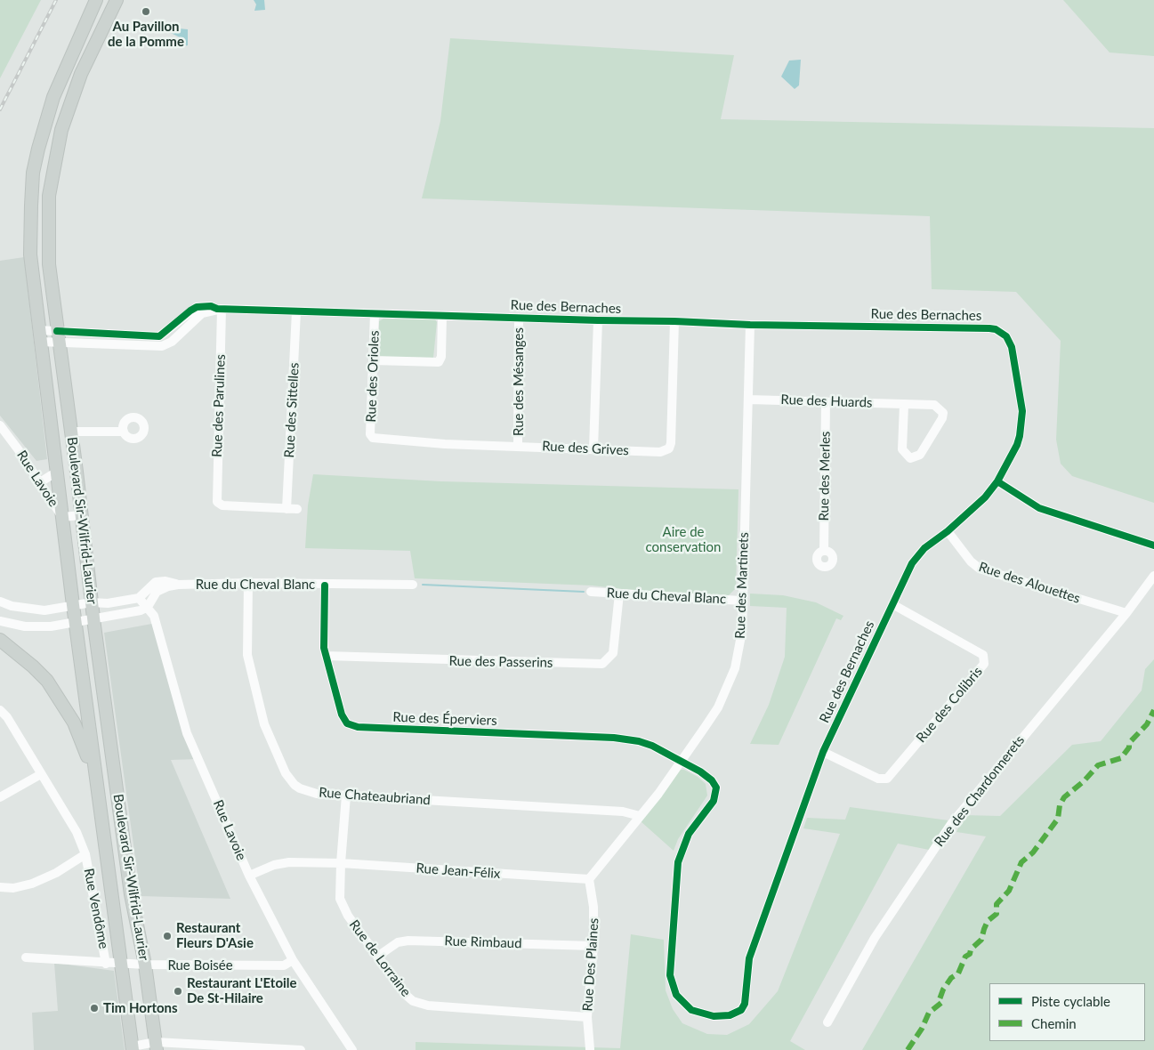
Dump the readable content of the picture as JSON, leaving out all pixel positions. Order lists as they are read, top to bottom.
{
  "streets": {
    "main road": ["Boulevard Sir-Wilfrid-Laurier"],
    "street": [
      "Rue des Bernaches",
      "Rue des Orioles",
      "Rue des Mésanges",
      "Rue des Huards",
      "Rue des Parulines",
      "Rue des Sittelles",
      "Rue des Grives",
      "Rue des Merles",
      "Rue Lavoie",
      "Rue des Alouettes",
      "Rue du Cheval Blanc",
      "Rue des Martinets",
      "Rue des Passerins",
      "Rue des Colibris",
      "Rue des Éperviers",
      "Rue des Chardonnerets",
      "Rue Chateaubriand",
      "Rue Jean-Félix",
      "Rue Vendôme",
      "Rue Rimbaud",
      "Rue de Lorraine",
      "Rue Des Plaines",
      "Rue Boisée"
    ]
  },
  "crossings": [
    ["Rue des Bernaches", "Rue des Orioles"],
    ["Rue des Bernaches", "Rue des Mésanges"],
    ["Rue des Bernaches", "Rue des Parulines"],
    ["Rue des Bernaches", "Rue des Sittelles"],
    ["Rue des Bernaches", "Rue des Grives"],
    ["Rue des Bernaches", "Boulevard Sir-Wilfrid-Laurier"],
    ["Rue des Bernaches", "Rue des Alouettes"],
    ["Rue des Bernaches", "Rue des Martinets"],
    ["Rue des Bernaches", "Rue des Colibris"],
    ["Rue des Bernaches", "Rue des Éperviers"],
    ["Rue des Orioles", "Rue des Grives"],
    ["Rue des Mésanges", "Rue des Grives"],
    ["Rue des Huards", "Rue des Merles"],
    ["Rue des Huards", "Rue des Martinets"],
    ["Rue des Parulines", "Rue des Sittelles"],
    ["Rue Lavoie", "Boulevard Sir-Wilfrid-Laurier"],
    ["Rue Lavoie", "Rue du Cheval Blanc"],
    ["Rue Lavoie", "Rue Jean-Félix"],
    ["Rue Lavoie", "Rue Boisée"],
    ["Boulevard Sir-Wilfrid-Laurier", "Rue Boisée"],
    ["Rue des Alouettes", "Rue des Chardonnerets"],
    ["Rue du Cheval Blanc", "Rue des Martinets"],
    ["Rue du Cheval Blanc", "Rue des Passerins"],
    ["Rue du Cheval Blanc", "Rue des Éperviers"],
    ["Rue du Cheval Blanc", "Rue Chateaubriand"],
    ["Rue des Martinets", "Rue des Éperviers"],
    ["Rue des Martinets", "Rue Chateaubriand"],
    ["Rue des Passerins", "Rue des Éperviers"],
    ["Rue Chateaubriand", "Rue de Lorraine"],
    ["Rue Jean-Félix", "Rue de Lorraine"],
    ["Rue Jean-Félix", "Rue Des Plaines"],
    ["Rue Vendôme", "Rue Boisée"],
    ["Rue Rimbaud", "Rue de Lorraine"],
    ["Rue Rimbaud", "Rue Des Plaines"],
    ["Rue de Lorraine", "Rue Des Plaines"]
  ],
  "parks": ["Aire de conservation"],
  "places": [
    "Au Pavillon de la Pomme",
    "Restaurant Fleurs D'Asie",
    "Restaurant L'Etoile De St-Hilaire",
    "Tim Hortons"
  ],
  "legend": ["Piste cyclable", "Chemin"]
}
